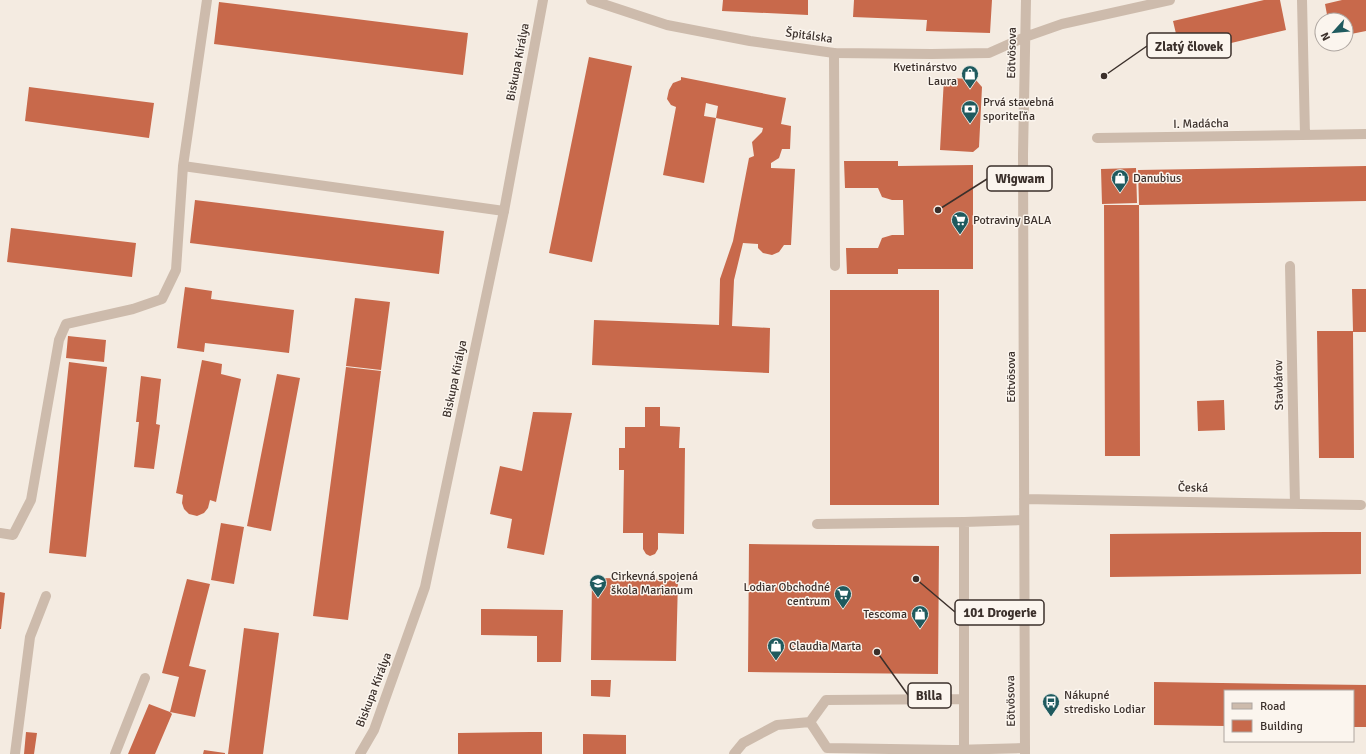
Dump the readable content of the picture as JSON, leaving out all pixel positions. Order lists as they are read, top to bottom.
{
  "streets": {
    "street": [
      "Špitálska",
      "Eötvösova",
      "Biskupa Királya",
      "I. Madácha",
      "Stavbárov",
      "Česká"
    ]
  },
  "crossings": [
    ["Špitálska", "Eötvösova"],
    ["Eötvösova", "Česká"],
    ["Stavbárov", "Česká"]
  ],
  "places": {
    "other": [
      "Zlatý človek",
      "Wigwam",
      "101 Drogerie",
      "Billa"
    ],
    "shop": [
      "Kvetinárstvo Laura",
      "Danubius",
      "Tescoma",
      "Claudia Marta"
    ],
    "bank": ["Prvá stavebná sporiteľňa"],
    "supermarket": ["Potraviny BALA", "Lodiar Obchodné centrum"],
    "school or university": ["Cirkevná spojená škola Marianum"],
    "bus stop": ["Nákupné stredisko Lodiar"]
  },
  "legend": ["Road", "Building"],
  "north": "bottom left"
}
